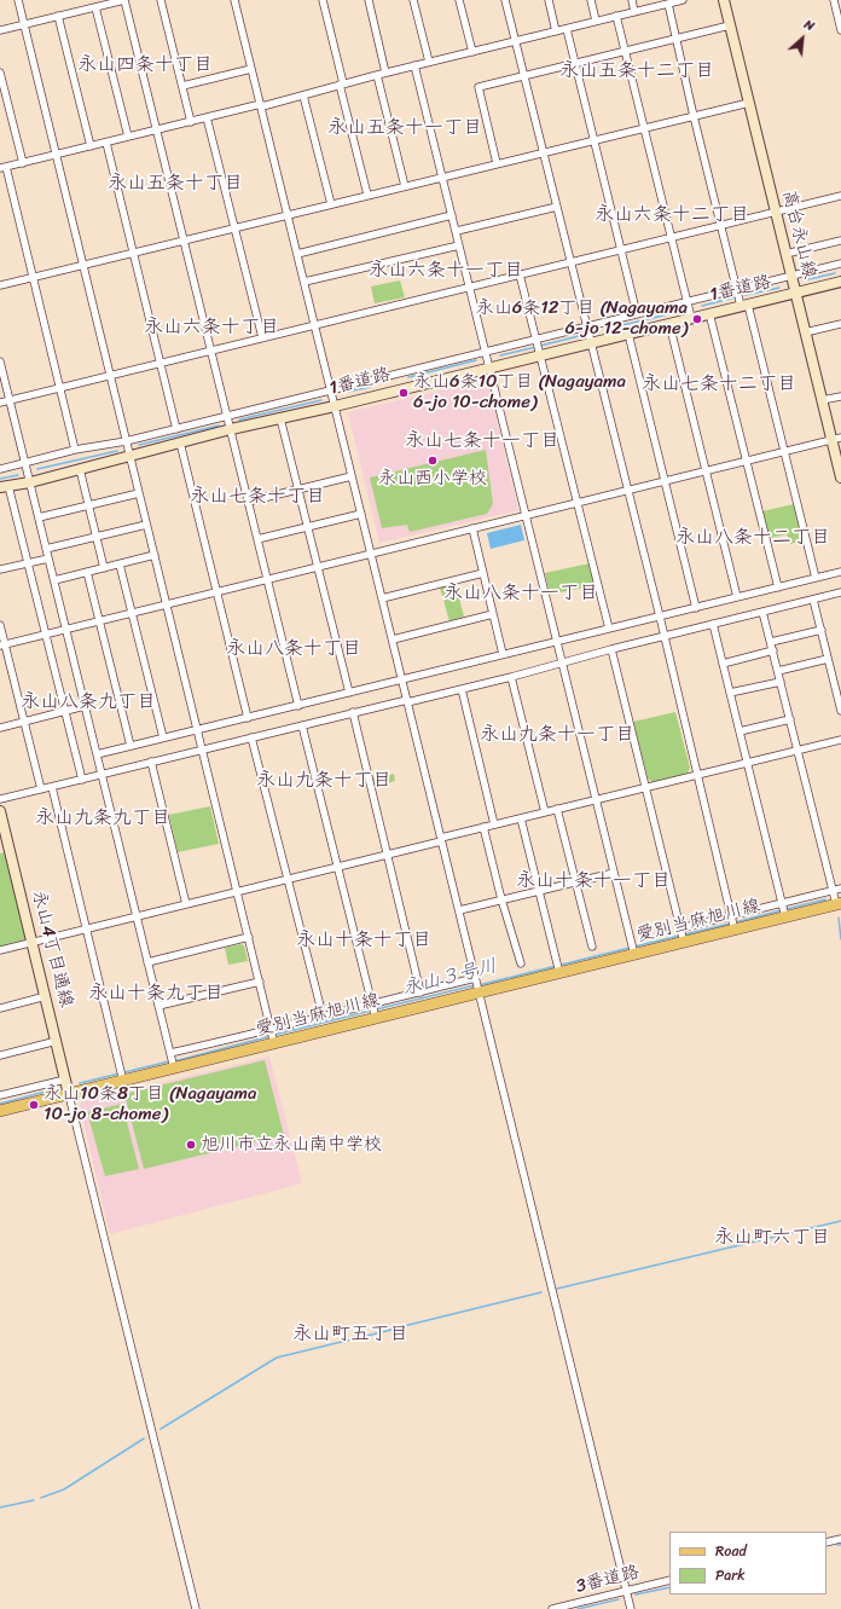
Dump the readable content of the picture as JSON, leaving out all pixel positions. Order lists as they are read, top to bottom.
{
  "streets": {
    "main road": ["愛別当麻旭川線"],
    "street": [
      "高台永山線",
      "1番道路",
      "永山4丁目通線",
      "3番道路"
    ]
  },
  "crossings": [
    ["高台永山線", "1番道路"],
    ["愛別当麻旭川線", "永山4丁目通線"]
  ],
  "districts": [
    "永山四条十丁目",
    "永山五条十二丁目",
    "永山五条十一丁目",
    "永山五条十丁目",
    "永山六条十二丁目",
    "永山六条十一丁目",
    "永山六条十丁目",
    "永山七条十二丁目",
    "永山七条十一丁目",
    "永山七条十丁目",
    "永山八条十二丁目",
    "永山八条十一丁目",
    "永山八条十丁目",
    "永山八条九丁目",
    "永山九条十一丁目",
    "永山九条十丁目",
    "永山九条九丁目",
    "永山十条十一丁目",
    "永山十条十丁目",
    "永山十条九丁目",
    "永山町六丁目",
    "永山町五丁目"
  ],
  "water": ["永山３号川"],
  "places": [
    "永山6条12丁目 (Nagayama 6-jo 12-chome)",
    "永山6条10丁目 (Nagayama 6-jo 10-chome)",
    "永山西小学校",
    "永山10条8丁目 (Nagayama 10-jo 8-chome)",
    "旭川市立永山南中学校"
  ],
  "legend": ["Road", "Park"],
  "north": "top right"
}
